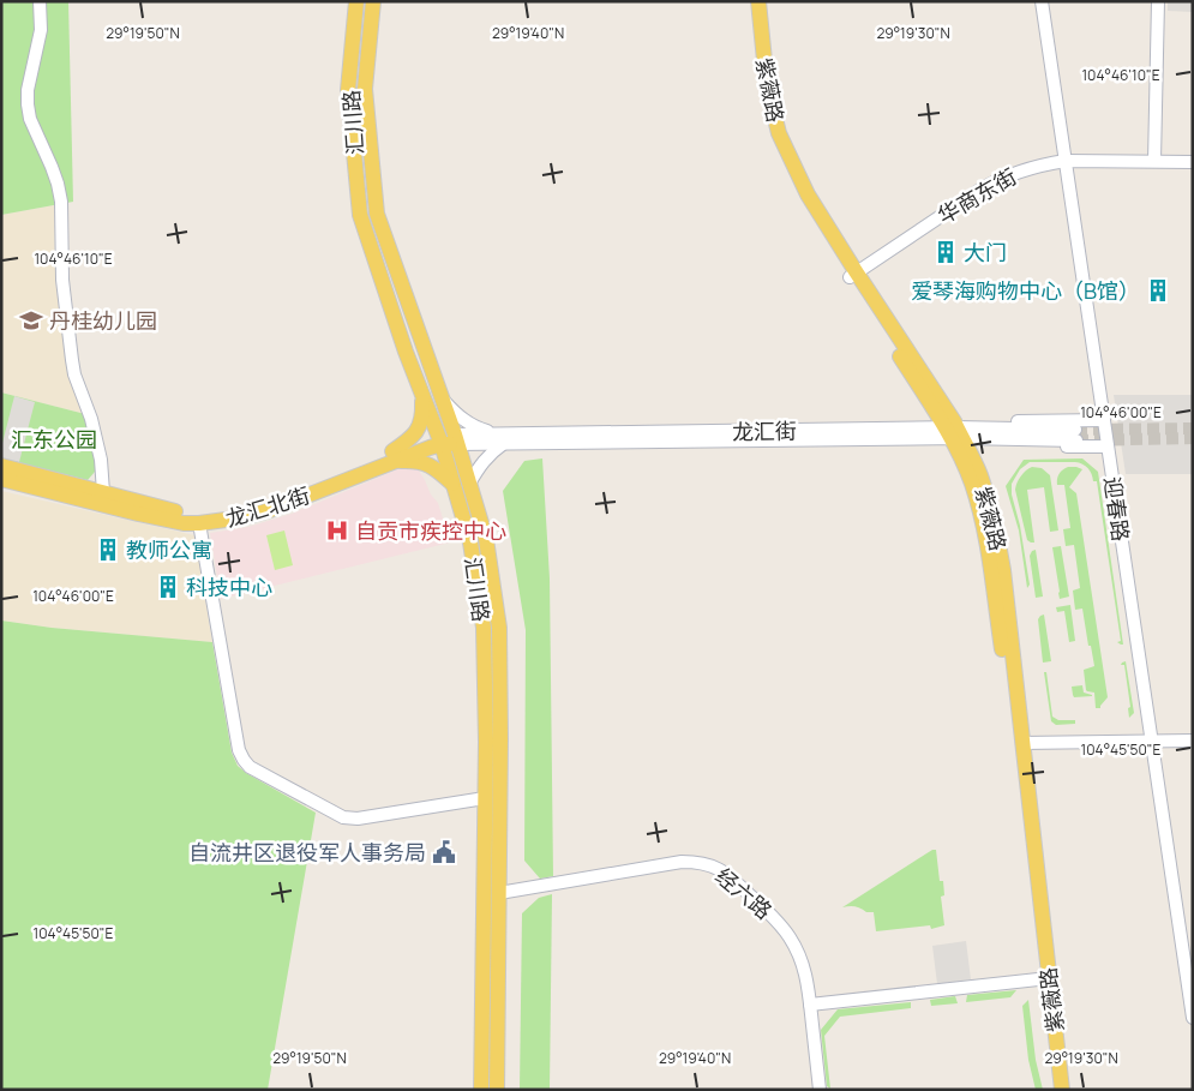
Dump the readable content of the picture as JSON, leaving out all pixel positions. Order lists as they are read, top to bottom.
{
  "streets": {
    "main road": ["紫薇路", "汇川路", "龙汇北街"],
    "street": [
      "华商东街",
      "龙汇街",
      "迎春路",
      "经六路"
    ]
  },
  "crossings": [
    ["紫薇路", "华商东街"],
    ["紫薇路", "龙汇街"],
    ["汇川路", "龙汇街"],
    ["汇川路", "龙汇北街"],
    ["汇川路", "经六路"],
    ["华商东街", "迎春路"],
    ["龙汇街", "龙汇北街"]
  ],
  "parks": ["汇东公园"],
  "places": {
    "building": [
      "大门",
      "爱琴海购物中心（B馆）",
      "教师公寓",
      "科技中心"
    ],
    "school or university": ["丹桂幼儿园"],
    "hospital": ["自贡市疾控中心"],
    "public building": ["自流井区退役军人事务局"]
  },
  "coordinates": [
    "29°19'50\"N",
    "29°19'40\"N",
    "29°19'30\"N",
    "104°46'10\"E",
    "104°46'00\"E",
    "104°45'50\"E"
  ]
}
